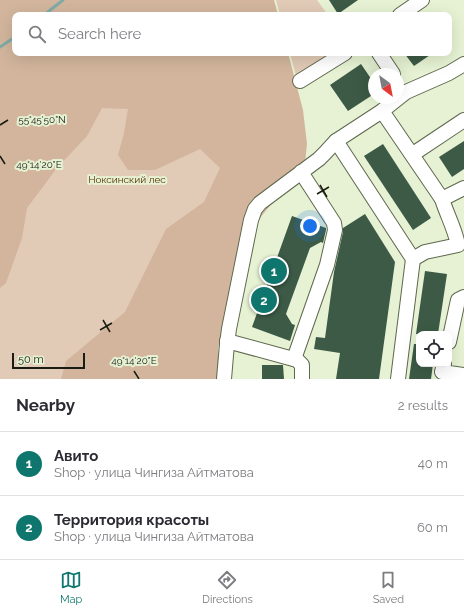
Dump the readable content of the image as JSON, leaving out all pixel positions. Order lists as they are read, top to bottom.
{
  "parks": ["Ноксинский лес"],
  "scale_bar": "50 m",
  "north": "bottom right",
  "page": {
    "search": "Search here",
    "pins": ["1", "2"],
    "scale": "50 m",
    "heading": ["Nearby", "2 results"],
    "list": [
      {
        "mark": "1",
        "name": "Авито",
        "note": "Shop · улица Чингиза Айтматова",
        "value": "40 m"
      },
      {
        "mark": "2",
        "name": "Территория красоты",
        "note": "Shop · улица Чингиза Айтматова",
        "value": "60 m"
      }
    ],
    "nav": ["Map", "Directions", "Saved"]
  },
  "coordinates": ["55°45'50\"N", "49°14'20\"E"]
}
